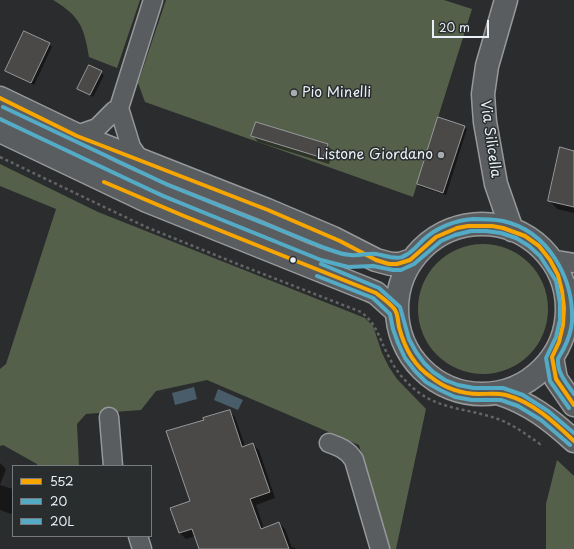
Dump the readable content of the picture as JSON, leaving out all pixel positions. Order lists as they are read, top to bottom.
{
  "streets": {
    "street": ["Via Silicella"]
  },
  "places": ["Pio Minelli", "Listone Giordano"],
  "lines": ["transit line 552", "transit line 20L", "transit line 20"],
  "legend": ["552", "20", "20L"],
  "scale_bar": "20 m"
}
